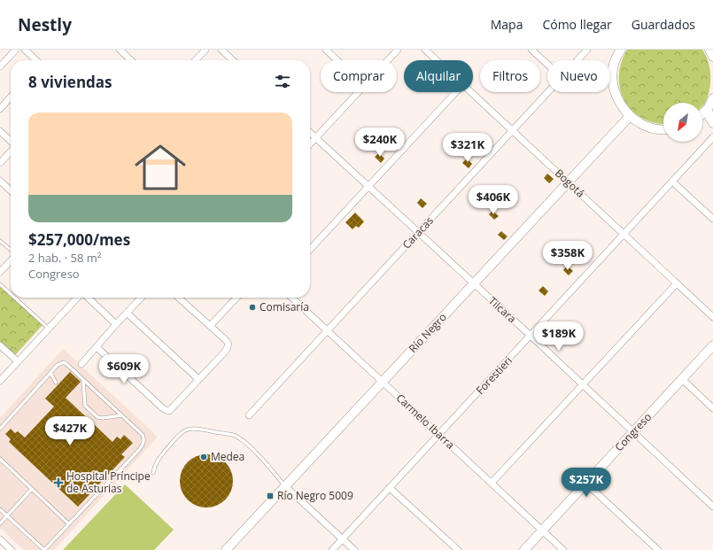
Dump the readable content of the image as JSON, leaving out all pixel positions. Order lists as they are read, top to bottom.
{
  "streets": {
    "main road": ["Río Negro", "Congreso"],
    "street": [
      "Bogotá",
      "Caracas",
      "Tilcara",
      "Forestieri",
      "Carmelo Ibarra"
    ]
  },
  "crossings": [
    ["Bogotá", "Caracas"],
    ["Bogotá", "Río Negro"],
    ["Bogotá", "Forestieri"],
    ["Caracas", "Tilcara"],
    ["Caracas", "Carmelo Ibarra"],
    ["Tilcara", "Río Negro"],
    ["Tilcara", "Forestieri"],
    ["Tilcara", "Congreso"],
    ["Río Negro", "Carmelo Ibarra"],
    ["Forestieri", "Carmelo Ibarra"],
    ["Carmelo Ibarra", "Congreso"]
  ],
  "places": {
    "other": ["Comisaría", "Medea"],
    "health": ["Hospital Príncipe de Asturias"],
    "transit": ["Río Negro 5009"]
  },
  "north": "bottom left",
  "page": {
    "header": "Nestly",
    "nav": ["Mapa", "Cómo llegar", "Guardados"],
    "chip": [
      "Comprar",
      "Alquilar",
      "Filtros",
      "Nuevo"
    ],
    "heading": "8 viviendas",
    "list": [
      {
        "name": "$257,000/mes",
        "note": "2 hab. · 58 m² · Congreso"
      }
    ],
    "price": [
      "$240K",
      "$321K",
      "$406K",
      "$358K",
      "$189K",
      "$609K",
      "$427K",
      "$257K"
    ]
  }
}
